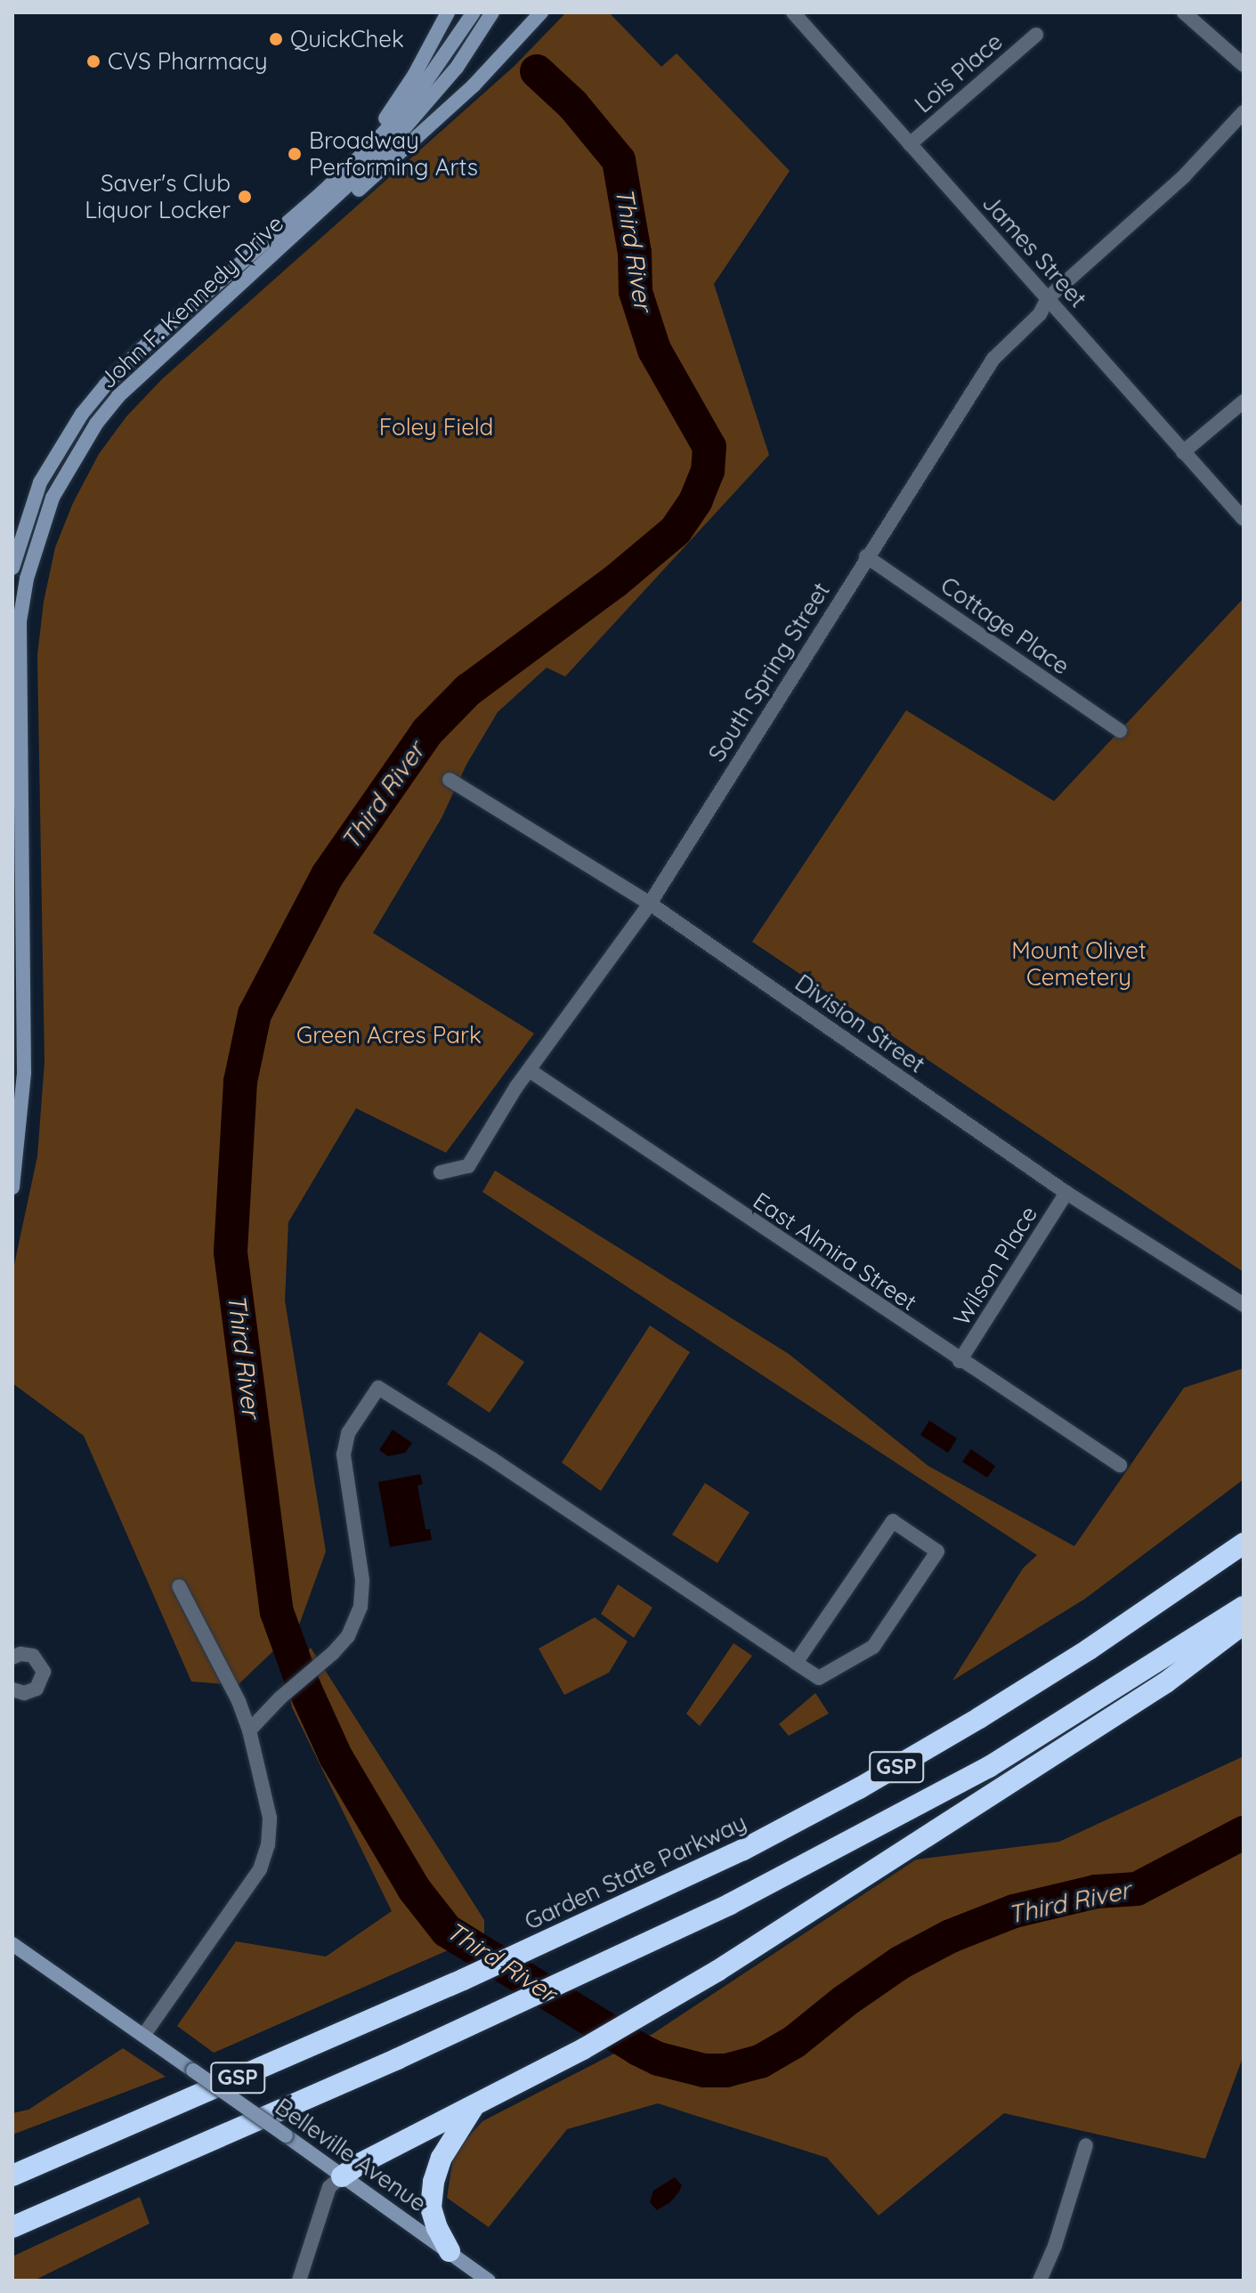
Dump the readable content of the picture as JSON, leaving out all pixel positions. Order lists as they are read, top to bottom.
{
  "streets": {
    "highway": ["GSP", "Garden State Parkway"],
    "main road": ["John F. Kennedy Drive", "Belleville Avenue"],
    "street": [
      "Lois Place",
      "James Street",
      "Cottage Place",
      "South Spring Street",
      "Division Street",
      "East Almira Street",
      "Wilson Place"
    ]
  },
  "crossings": [
    ["Lois Place", "James Street"],
    ["James Street", "South Spring Street"],
    ["Cottage Place", "South Spring Street"],
    ["South Spring Street", "Division Street"],
    ["South Spring Street", "East Almira Street"],
    ["Division Street", "Wilson Place"],
    ["East Almira Street", "Wilson Place"]
  ],
  "water": ["Third River"],
  "parks": ["Foley Field", "Mount Olivet Cemetery", "Green Acres Park"],
  "places": [
    "QuickChek",
    "CVS Pharmacy",
    "Broadway Performing Arts",
    "Saver's Club Liquor Locker"
  ]
}
